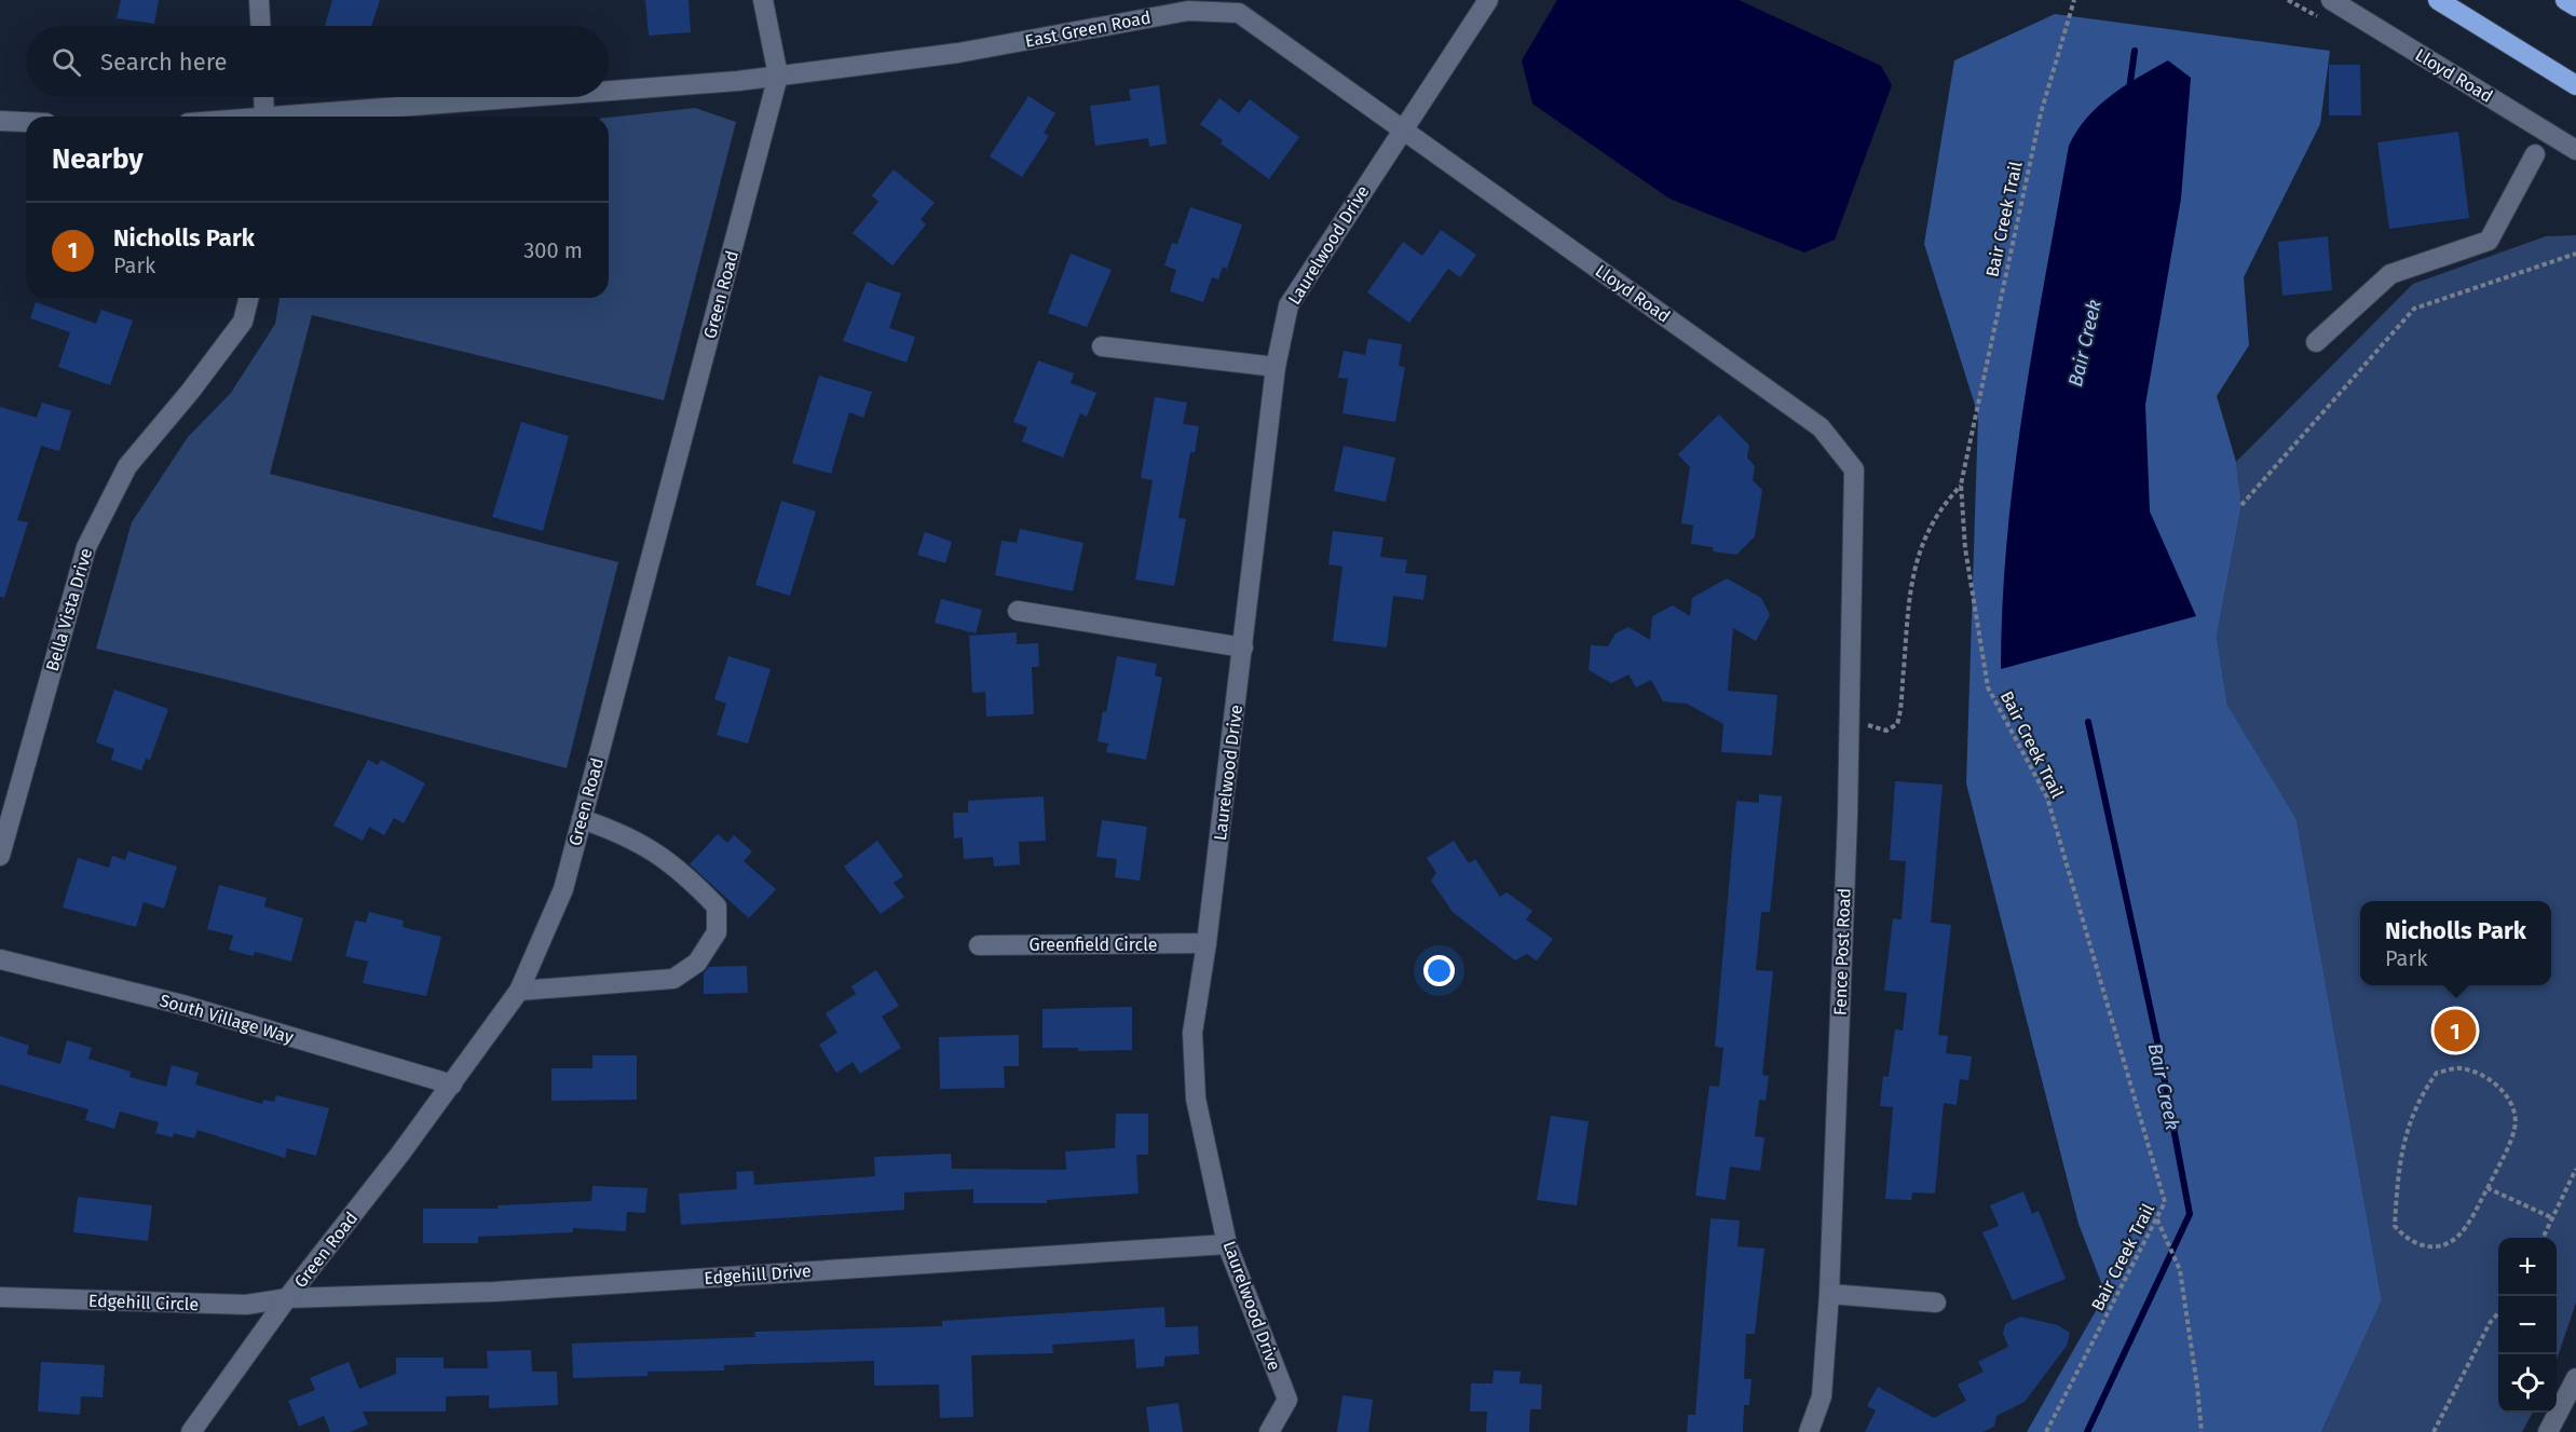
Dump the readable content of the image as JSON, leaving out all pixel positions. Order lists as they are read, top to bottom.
{
  "streets": {
    "street": [
      "East Green Road",
      "Lloyd Road",
      "Laurelwood Drive",
      "Green Road",
      "Bella Vista Drive",
      "Greenfield Circle",
      "Fence Post Road",
      "South Village Way",
      "Edgehill Drive",
      "Edgehill Circle"
    ],
    "path": ["Bair Creek Trail"]
  },
  "crossings": [
    ["East Green Road", "Lloyd Road"],
    ["East Green Road", "Laurelwood Drive"],
    ["East Green Road", "Green Road"],
    ["Lloyd Road", "Laurelwood Drive"],
    ["Lloyd Road", "Fence Post Road"],
    ["Laurelwood Drive", "Greenfield Circle"],
    ["Laurelwood Drive", "Edgehill Drive"],
    ["Green Road", "South Village Way"],
    ["Green Road", "Edgehill Drive"],
    ["Green Road", "Edgehill Circle"],
    ["Edgehill Drive", "Edgehill Circle"]
  ],
  "water": ["Bair Creek"],
  "page": {
    "search": "Search here",
    "heading": "Nearby",
    "list": [
      {
        "mark": "1",
        "name": "Nicholls Park",
        "note": "Park",
        "value": "300 m"
      }
    ],
    "popup": ["Nicholls Park", "Park"],
    "pins": "1",
    "map_buttons": ["+", "−"]
  }
}
